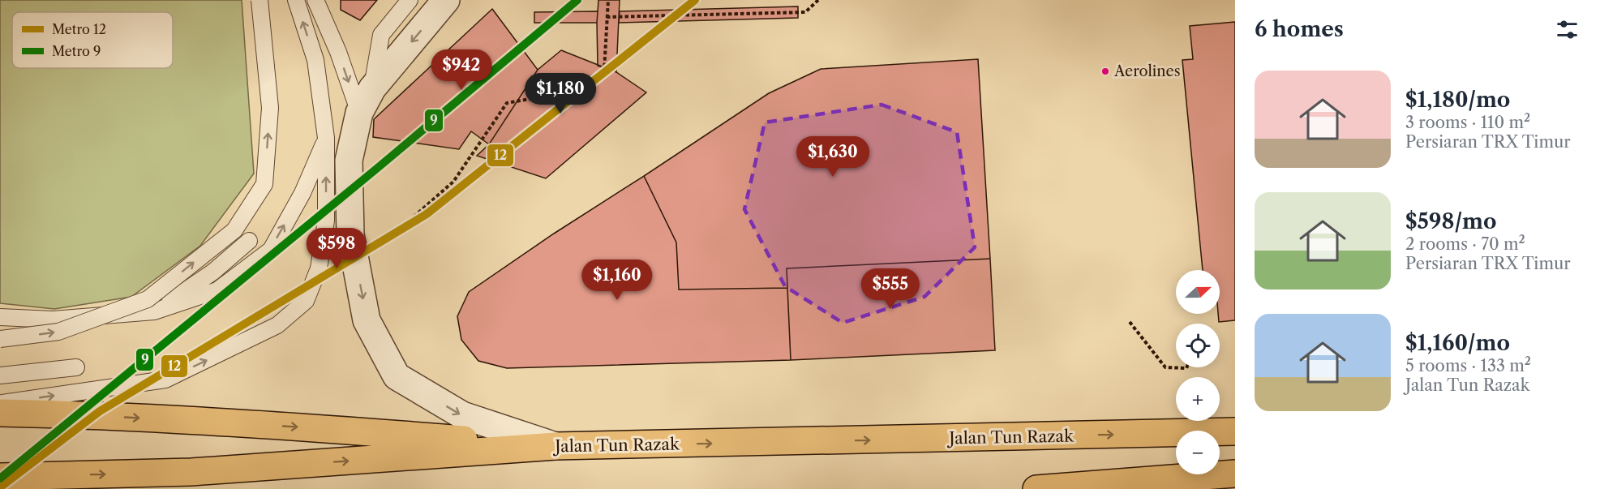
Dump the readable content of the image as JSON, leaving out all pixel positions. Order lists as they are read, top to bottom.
{
  "streets": {
    "main road": ["Jalan Tun Razak"]
  },
  "places": ["Aerolines"],
  "lines": ["metro line 12", "metro line 9"],
  "legend": ["Metro 12", "Metro 9"],
  "north": "right",
  "page": {
    "heading": "6 homes",
    "price": [
      "$942",
      "$1,180",
      "$1,630",
      "$598",
      "$1,160",
      "$555"
    ],
    "list": [
      {
        "name": "$1,180/mo",
        "note": "3 rooms · 110 m² · Persiaran TRX Timur"
      },
      {
        "name": "$598/mo",
        "note": "2 rooms · 70 m² · Persiaran TRX Timur"
      },
      {
        "name": "$1,160/mo",
        "note": "5 rooms · 133 m² · Jalan Tun Razak"
      }
    ],
    "map_buttons": ["+", "−"]
  }
}
